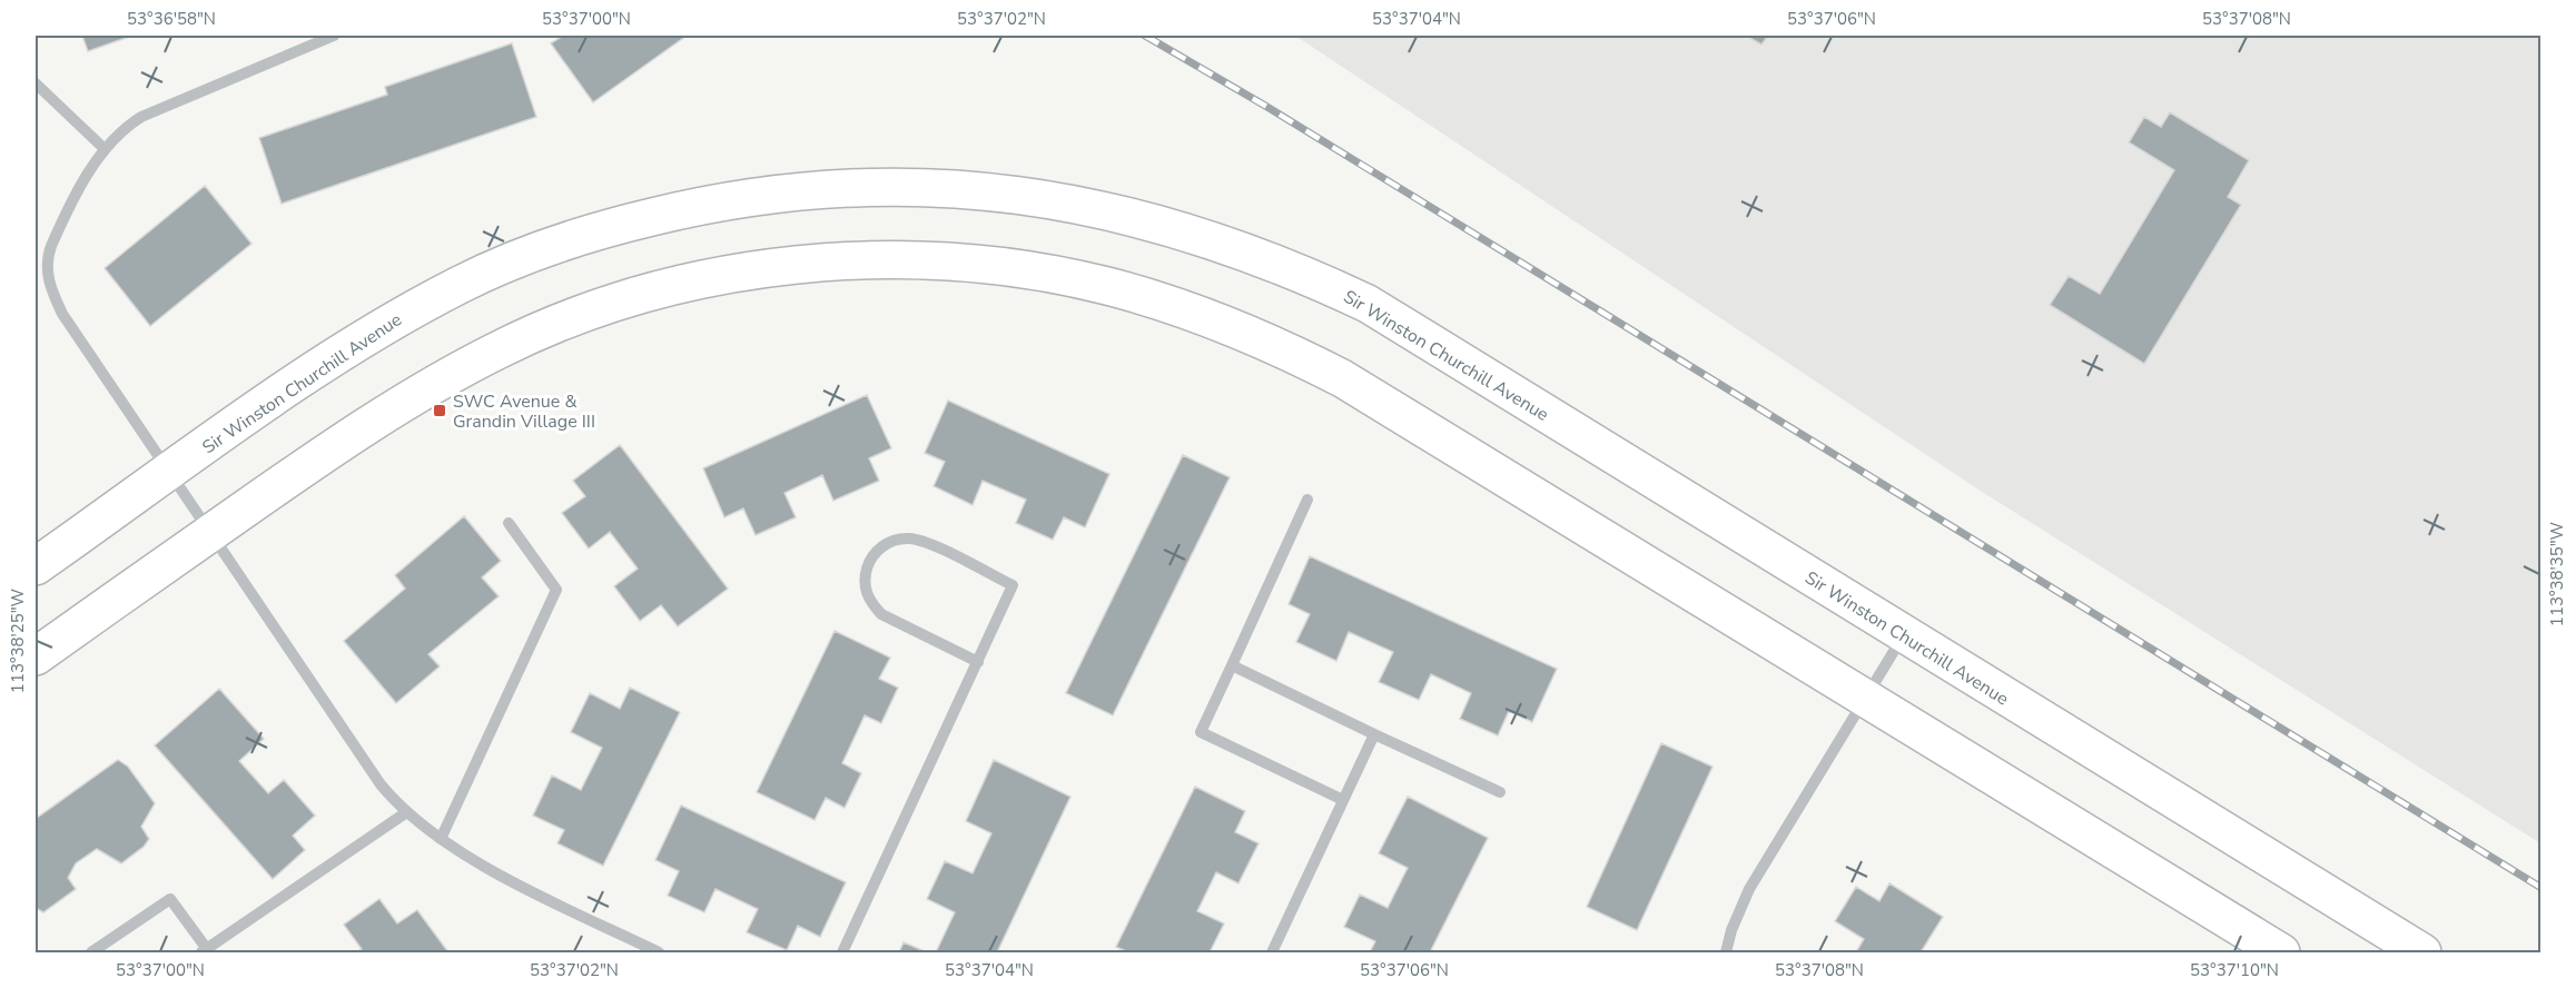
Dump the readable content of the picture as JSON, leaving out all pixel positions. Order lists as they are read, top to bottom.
{
  "streets": {
    "main road": ["Sir Winston Churchill Avenue"]
  },
  "places": {
    "transit": ["SWC Avenue & Grandin Village III"]
  },
  "coordinates": [
    "53°36'58\"N",
    "53°37'00\"N",
    "53°37'02\"N",
    "53°37'04\"N",
    "53°37'06\"N",
    "53°37'08\"N",
    "113°38'35\"W",
    "113°38'25\"W",
    "53°37'10\"N"
  ]
}
